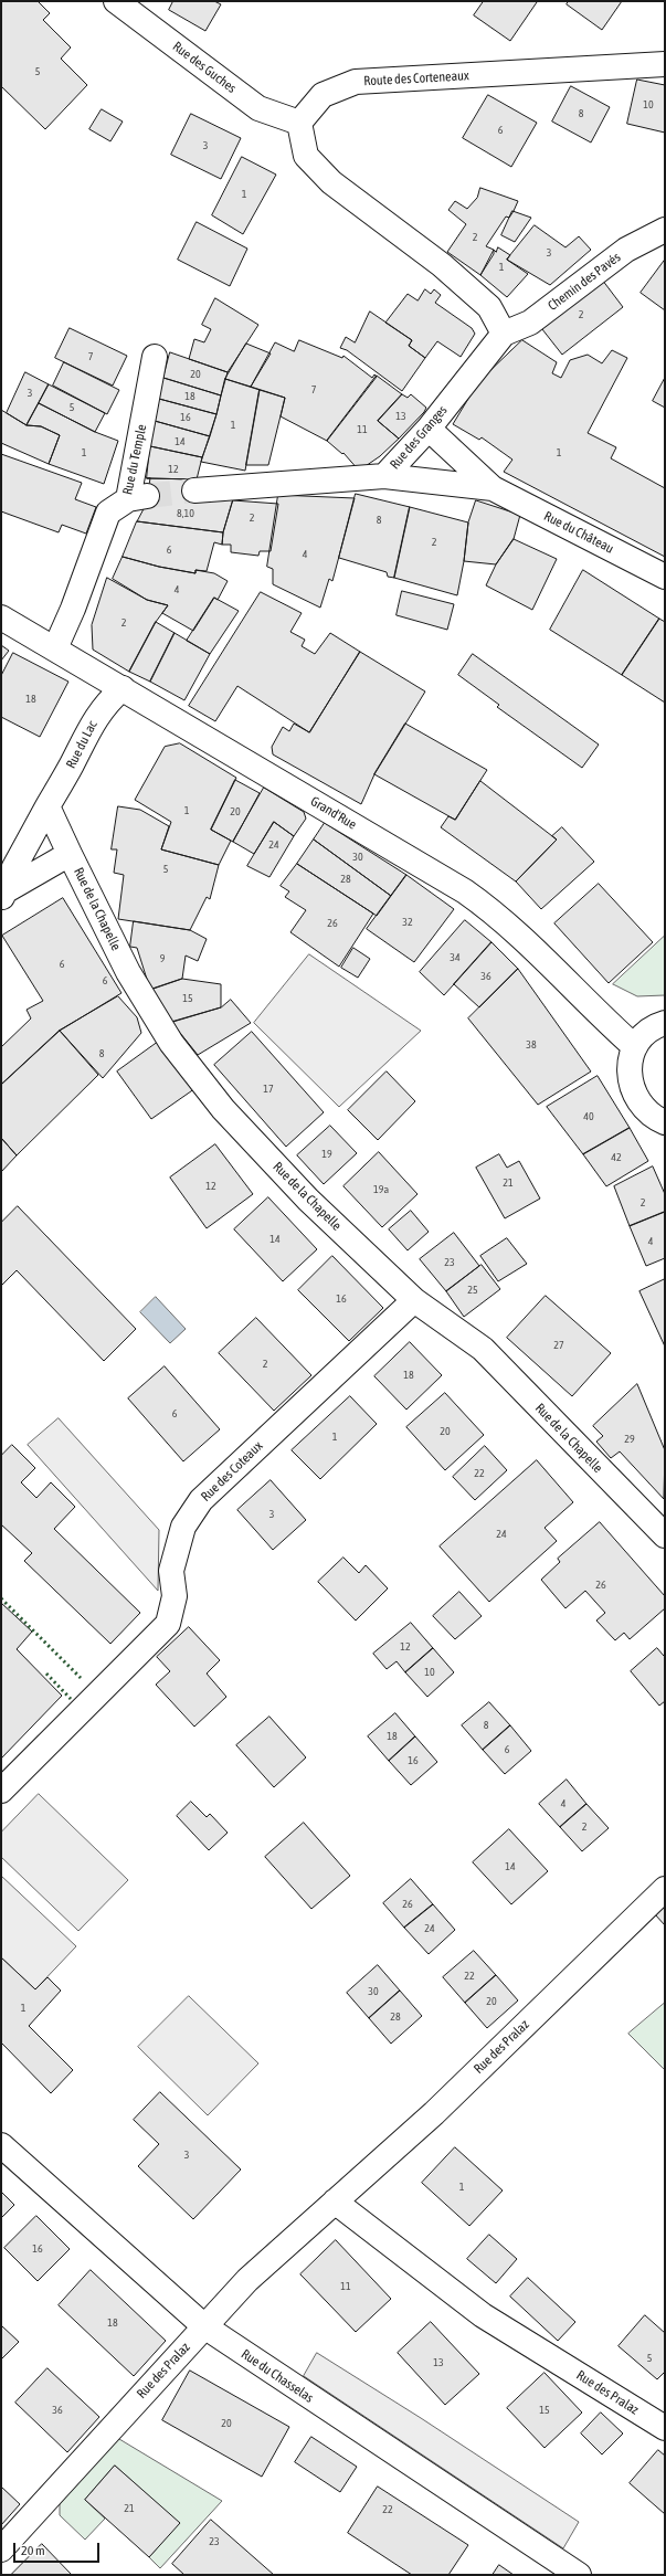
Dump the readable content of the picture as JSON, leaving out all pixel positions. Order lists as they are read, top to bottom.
{
  "streets": {
    "street": [
      "Rue des Guches",
      "Route des Corteneaux",
      "Chemin des Pavés",
      "Rue des Granges",
      "Rue du Temple",
      "Rue du Château",
      "Rue du Lac",
      "Grand'Rue",
      "Rue de la Chapelle",
      "Rue des Coteaux",
      "Rue des Pralaz",
      "Rue du Chasselas"
    ]
  },
  "crossings": [
    ["Rue des Guches", "Route des Corteneaux"],
    ["Chemin des Pavés", "Rue des Granges"],
    ["Rue des Granges", "Rue du Château"],
    ["Rue du Temple", "Grand'Rue"],
    ["Rue du Lac", "Grand'Rue"],
    ["Rue du Lac", "Rue de la Chapelle"],
    ["Rue de la Chapelle", "Rue des Coteaux"],
    ["Rue des Pralaz", "Rue du Chasselas"]
  ],
  "house_numbers": [
    "5",
    "10",
    "8",
    "6",
    "3",
    "1",
    "2",
    "3",
    "1",
    "2",
    "7",
    "20",
    "7",
    "3",
    "18",
    "5",
    "13",
    "16",
    "1",
    "11",
    "14",
    "1",
    "1",
    "12",
    "8,10",
    "2",
    "8",
    "2",
    "6",
    "4",
    "4",
    "2",
    "18",
    "1",
    "20",
    "24",
    "30",
    "5",
    "28",
    "32",
    "26",
    "34",
    "9",
    "6",
    "36",
    "6",
    "15",
    "38",
    "8",
    "17",
    "40",
    "19",
    "42",
    "21",
    "12",
    "19a",
    "2",
    "14",
    "4",
    "23",
    "25",
    "16",
    "27",
    "2",
    "18",
    "6",
    "20",
    "1",
    "29",
    "22",
    "3",
    "24",
    "26",
    "12",
    "10",
    "8",
    "18",
    "6",
    "16",
    "4",
    "2",
    "14",
    "26",
    "24",
    "22",
    "30",
    "20",
    "1",
    "28",
    "3",
    "1",
    "16",
    "11",
    "18",
    "5",
    "13",
    "36",
    "15",
    "20",
    "21",
    "22",
    "23"
  ],
  "scale_bar": "20 m"
}
